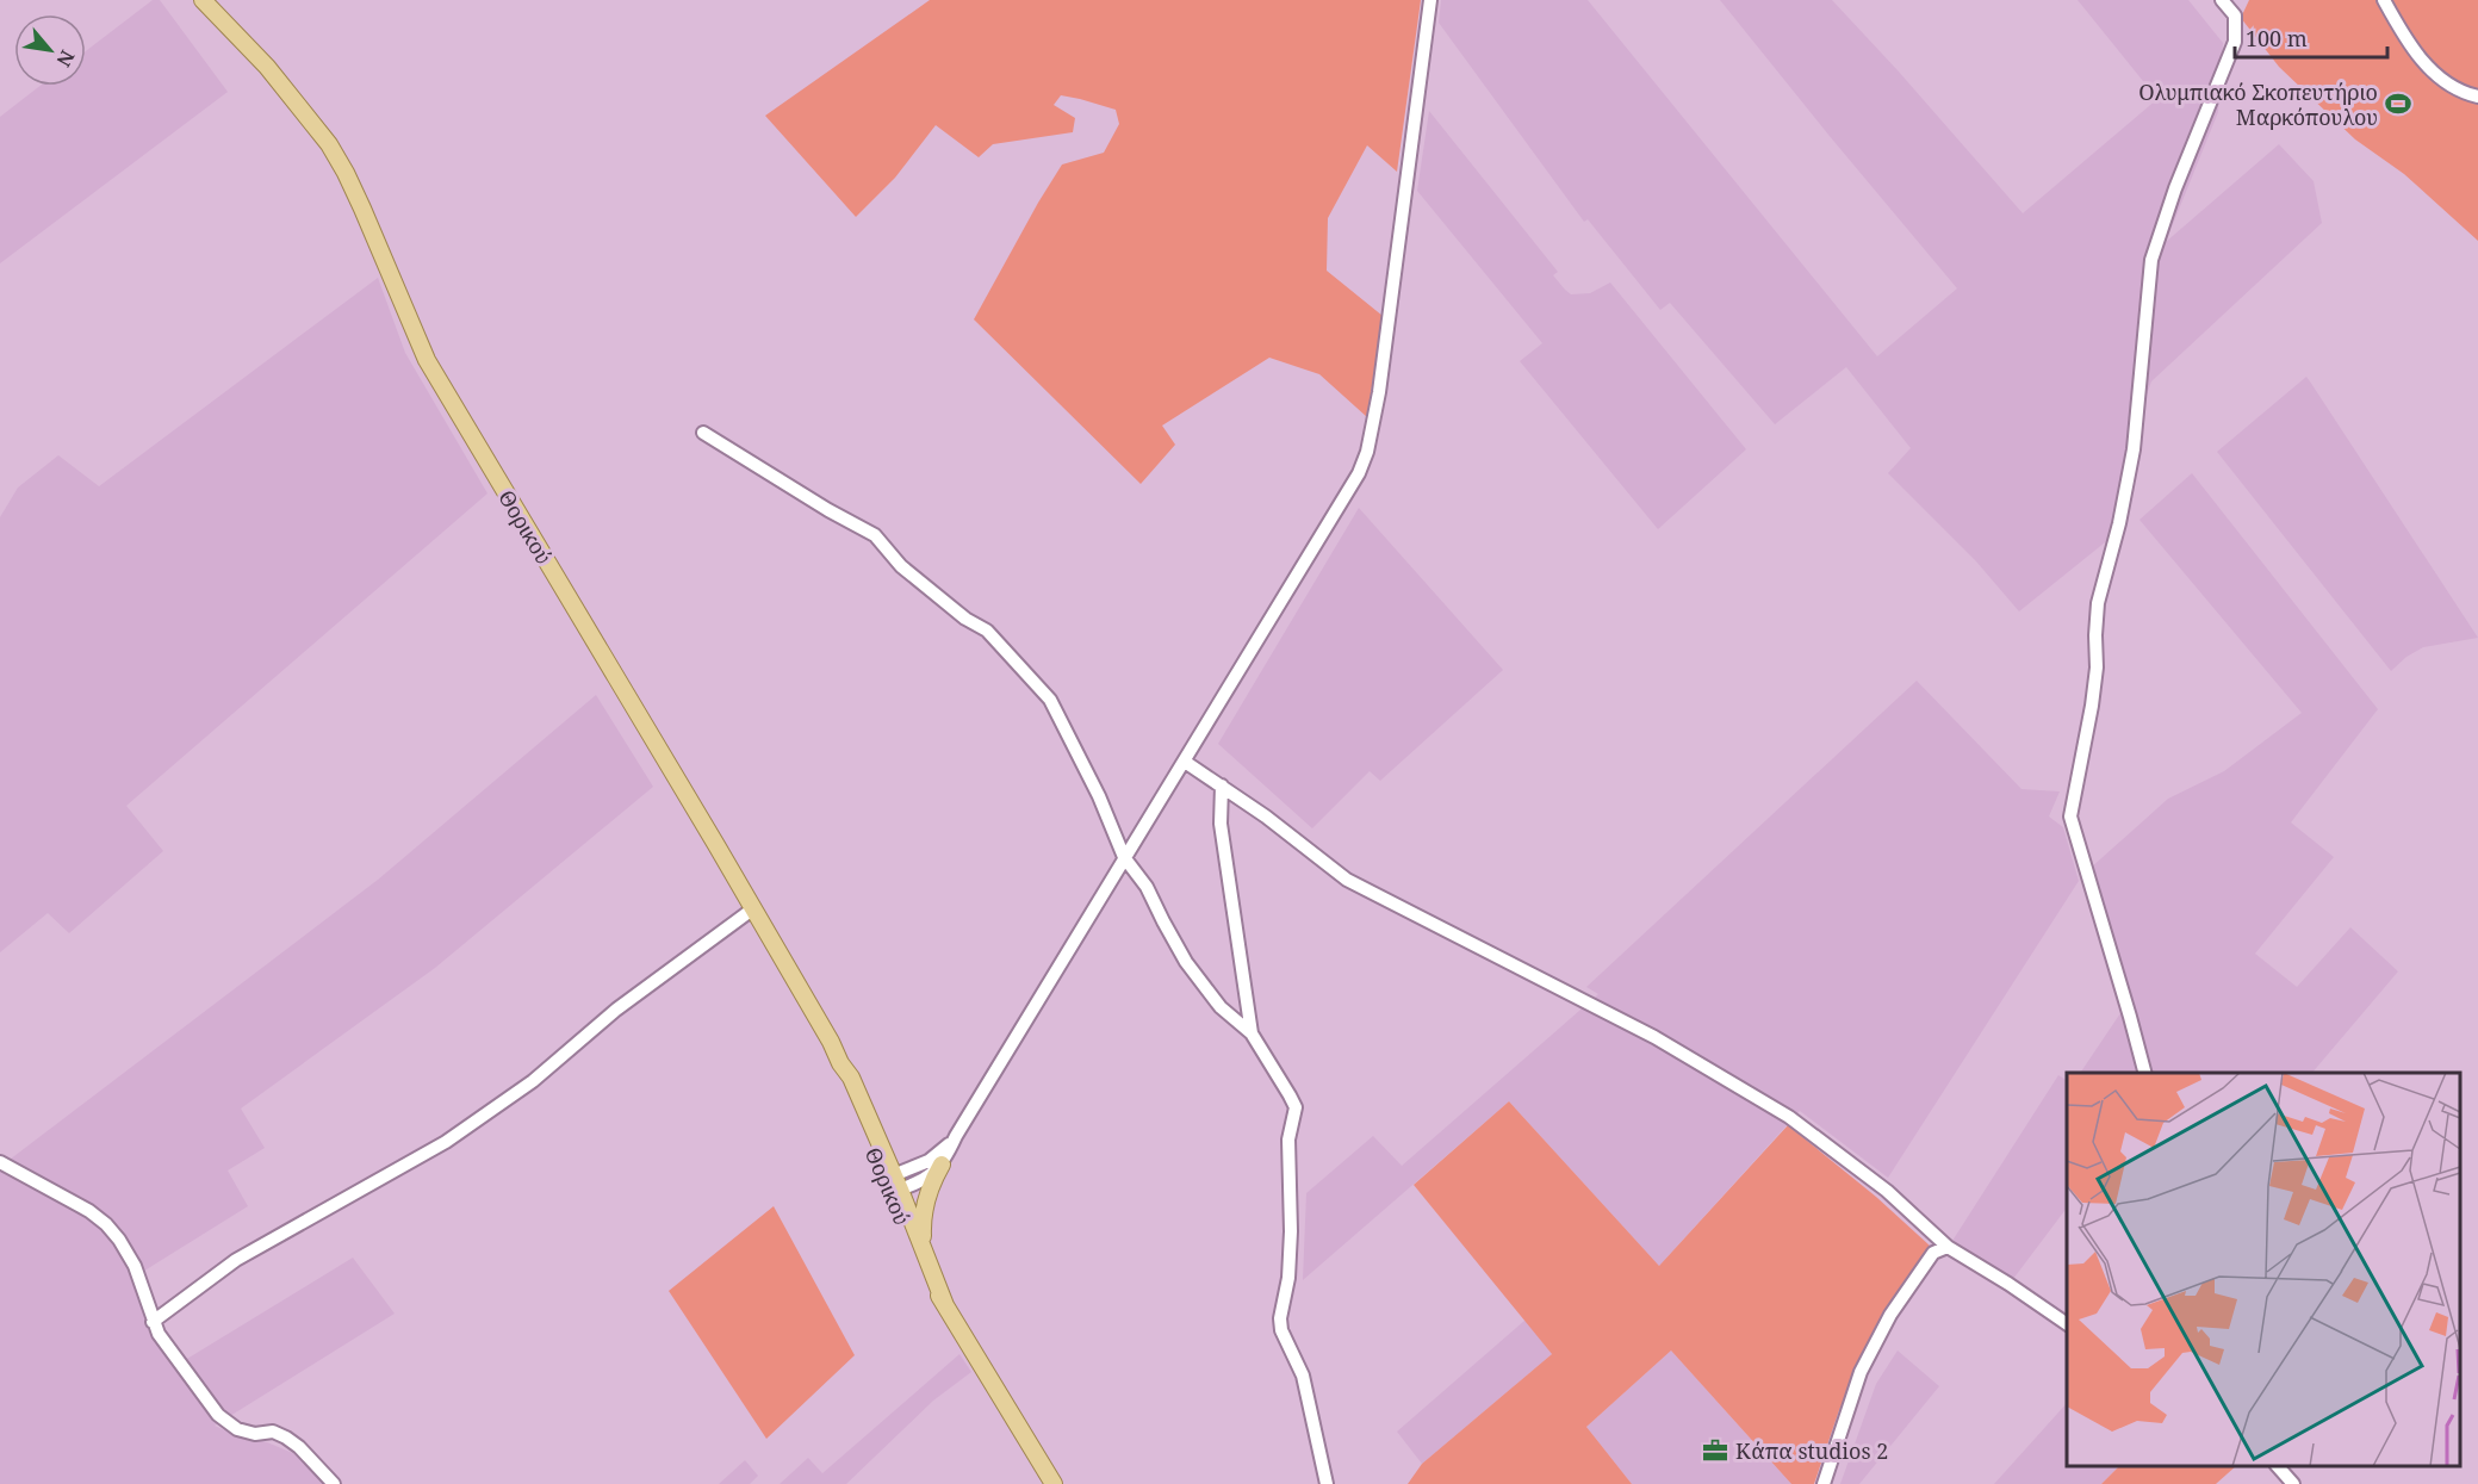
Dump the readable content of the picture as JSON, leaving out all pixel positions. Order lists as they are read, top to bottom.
{
  "streets": {
    "main road": ["Θορικού"]
  },
  "places": {
    "sports": ["Ολυμπιακό Σκοπευτήριο Μαρκόπουλου"],
    "office": ["Κάπα studios 2"]
  },
  "scale_bar": "100 m",
  "north": "bottom right"
}
